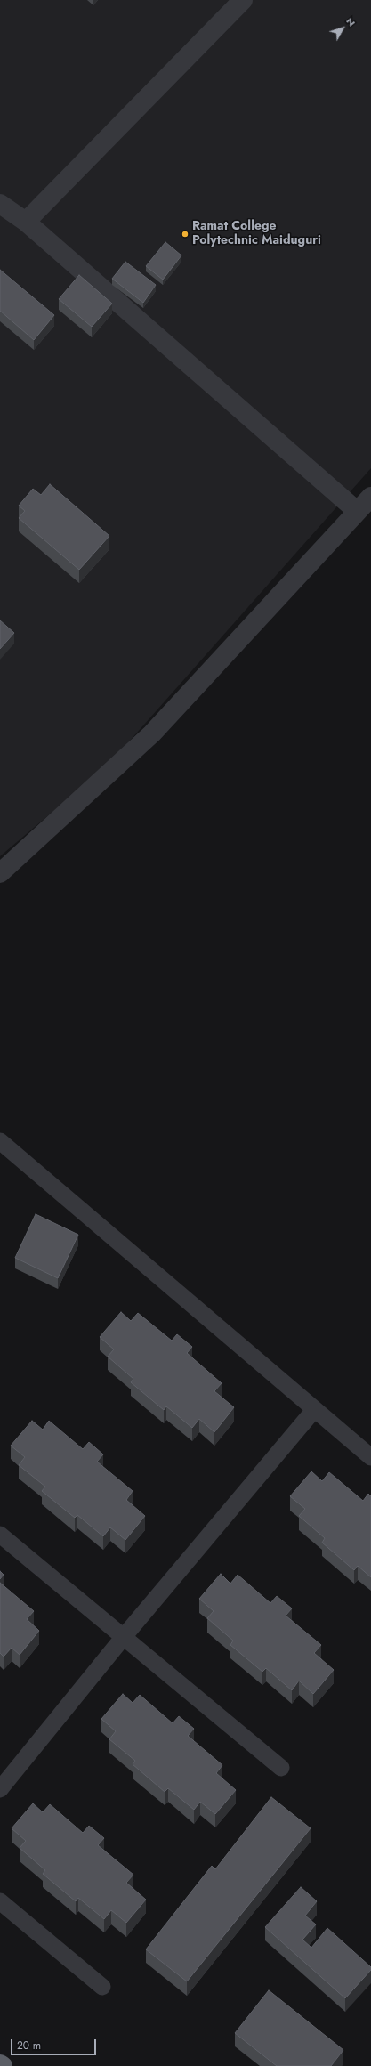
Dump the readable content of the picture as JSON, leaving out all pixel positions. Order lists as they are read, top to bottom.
{
  "places": ["Ramat College Polytechnic Maiduguri"],
  "scale_bar": "20 m",
  "north": "top right"
}
